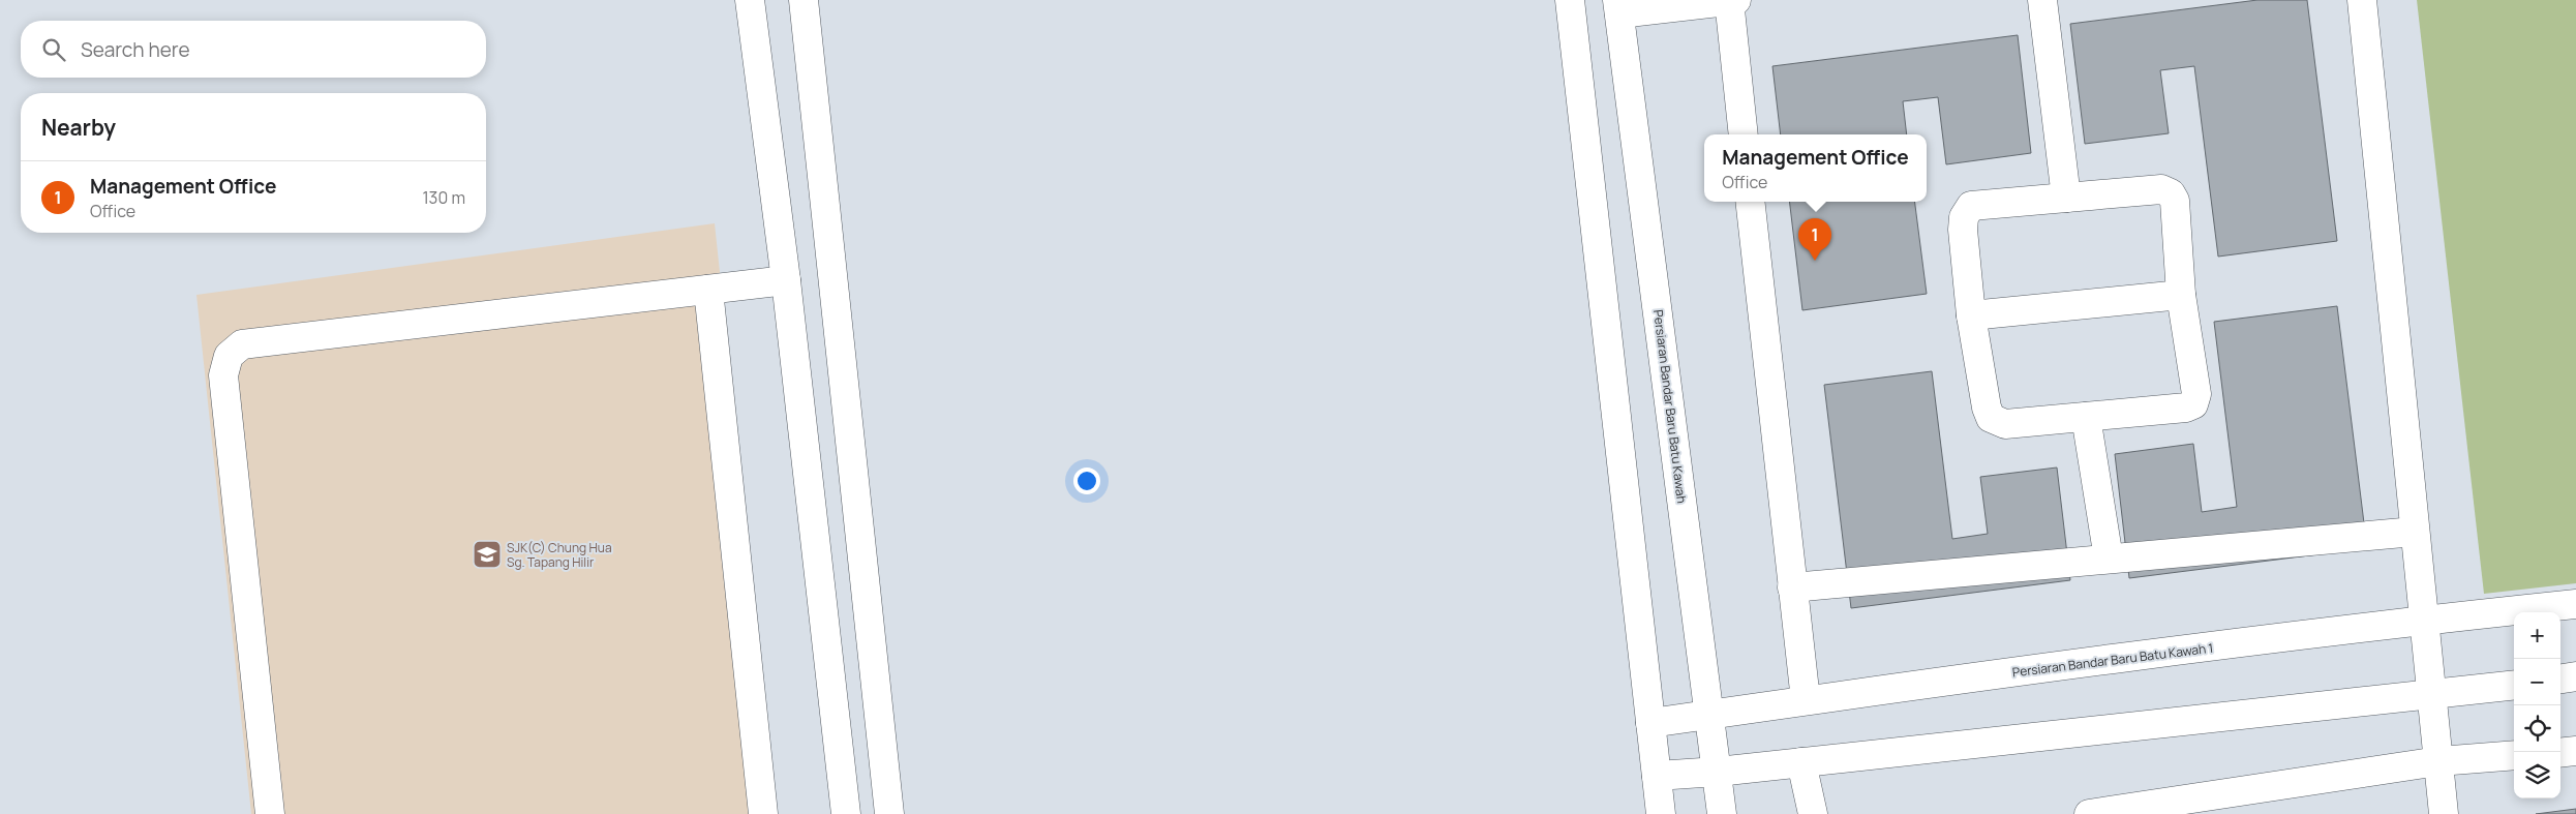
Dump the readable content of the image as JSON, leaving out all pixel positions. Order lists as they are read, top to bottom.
{
  "streets": {
    "street": ["Persiaran Bandar Baru Batu Kawah", "Persiaran Bandar Baru Batu Kawah 1"]
  },
  "crossings": [
    ["Persiaran Bandar Baru Batu Kawah", "Persiaran Bandar Baru Batu Kawah 1"]
  ],
  "places": {
    "school or university": ["SJK(C) Chung Hua Sg. Tapang Hilir"]
  },
  "page": {
    "search": "Search here",
    "heading": "Nearby",
    "popup": ["Management Office", "Office"],
    "list": [
      {
        "mark": "1",
        "name": "Management Office",
        "note": "Office",
        "value": "130 m"
      }
    ],
    "pins": "1",
    "map_buttons": ["+", "−"]
  }
}
